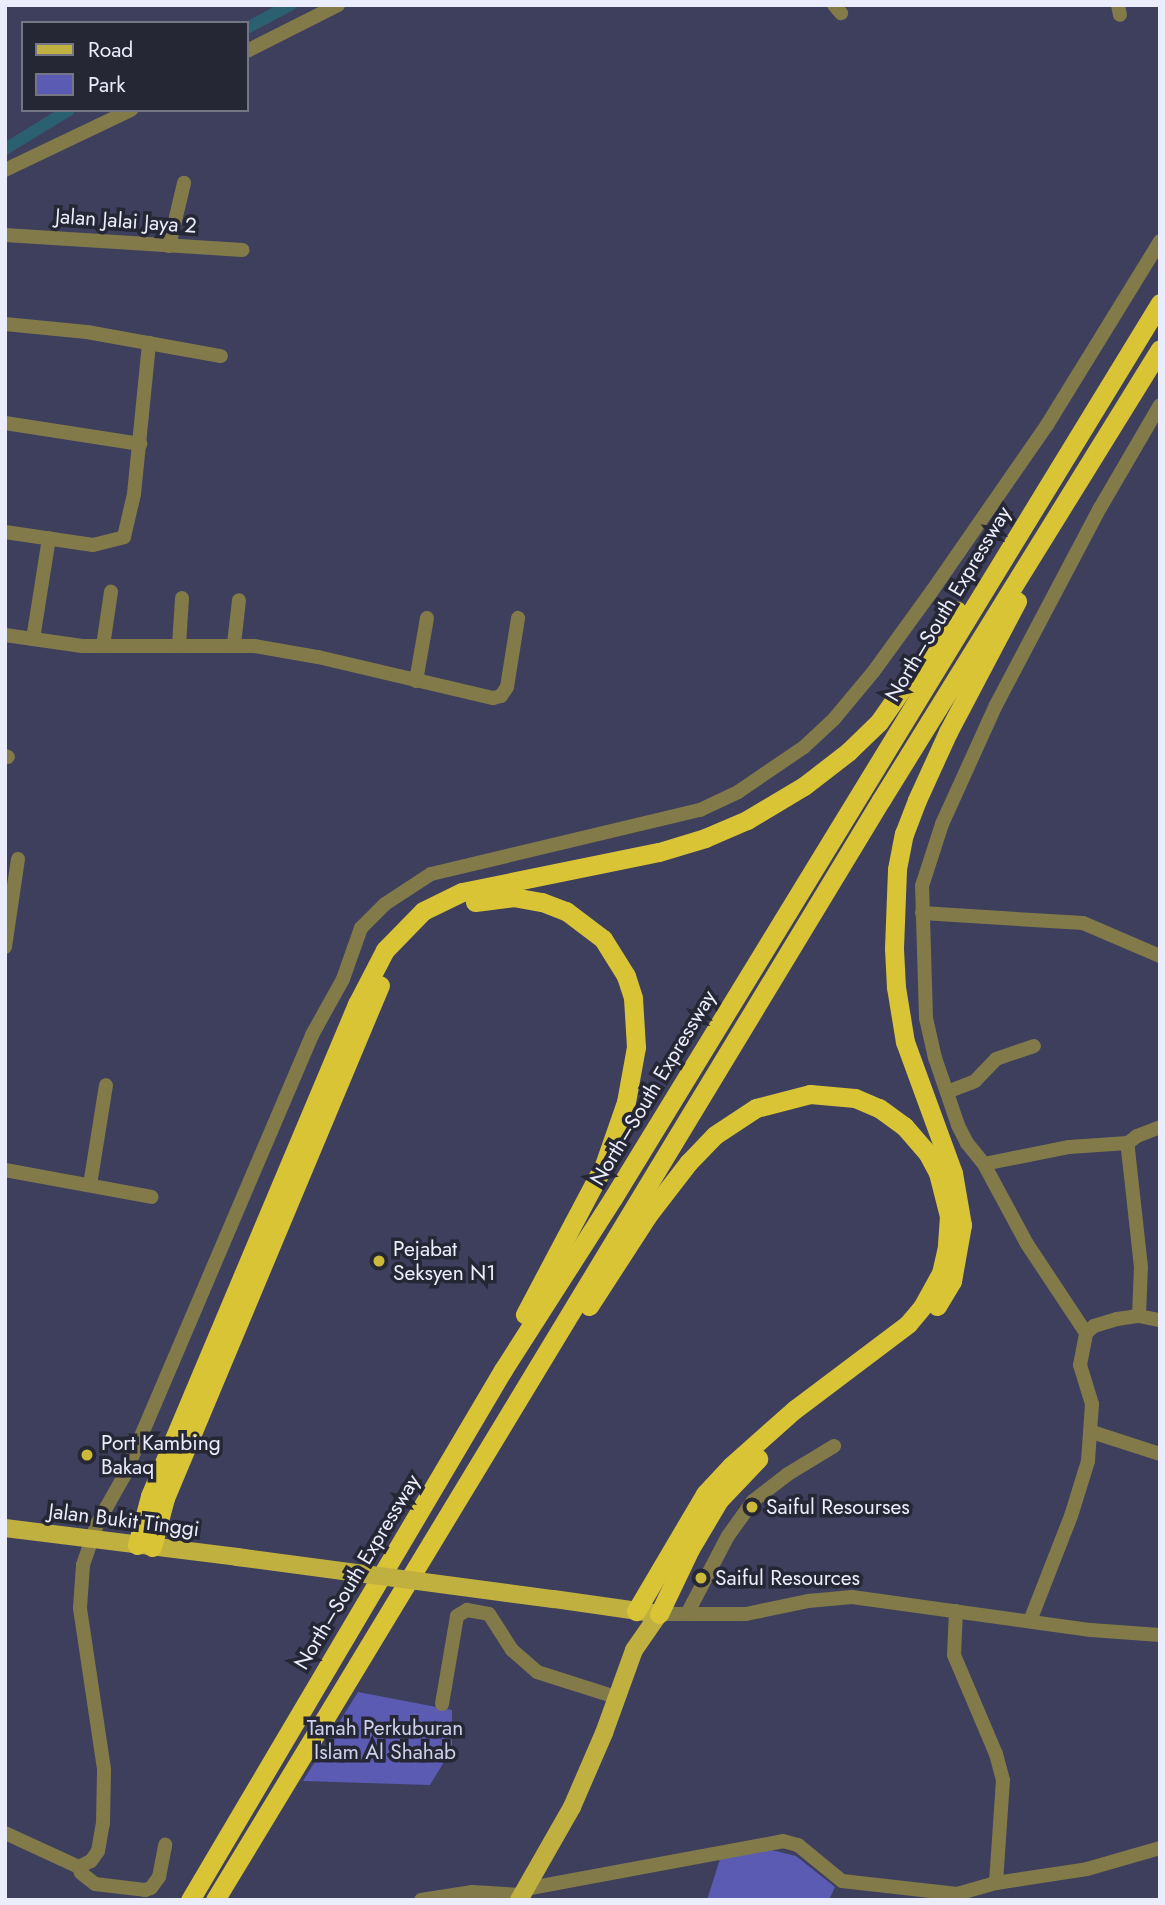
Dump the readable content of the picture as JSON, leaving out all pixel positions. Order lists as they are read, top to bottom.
{
  "streets": {
    "highway": ["North–South Expressway"],
    "main road": ["Jalan Bukit Tinggi"],
    "street": ["Jalan Jalai Jaya 2"]
  },
  "parks": ["Tanah Perkuburan Islam Al Shahab"],
  "places": [
    "Pejabat Seksyen N1",
    "Port Kambing Bakaq",
    "Saiful Resourses",
    "Saiful Resources"
  ],
  "legend": ["Road", "Park"]
}
